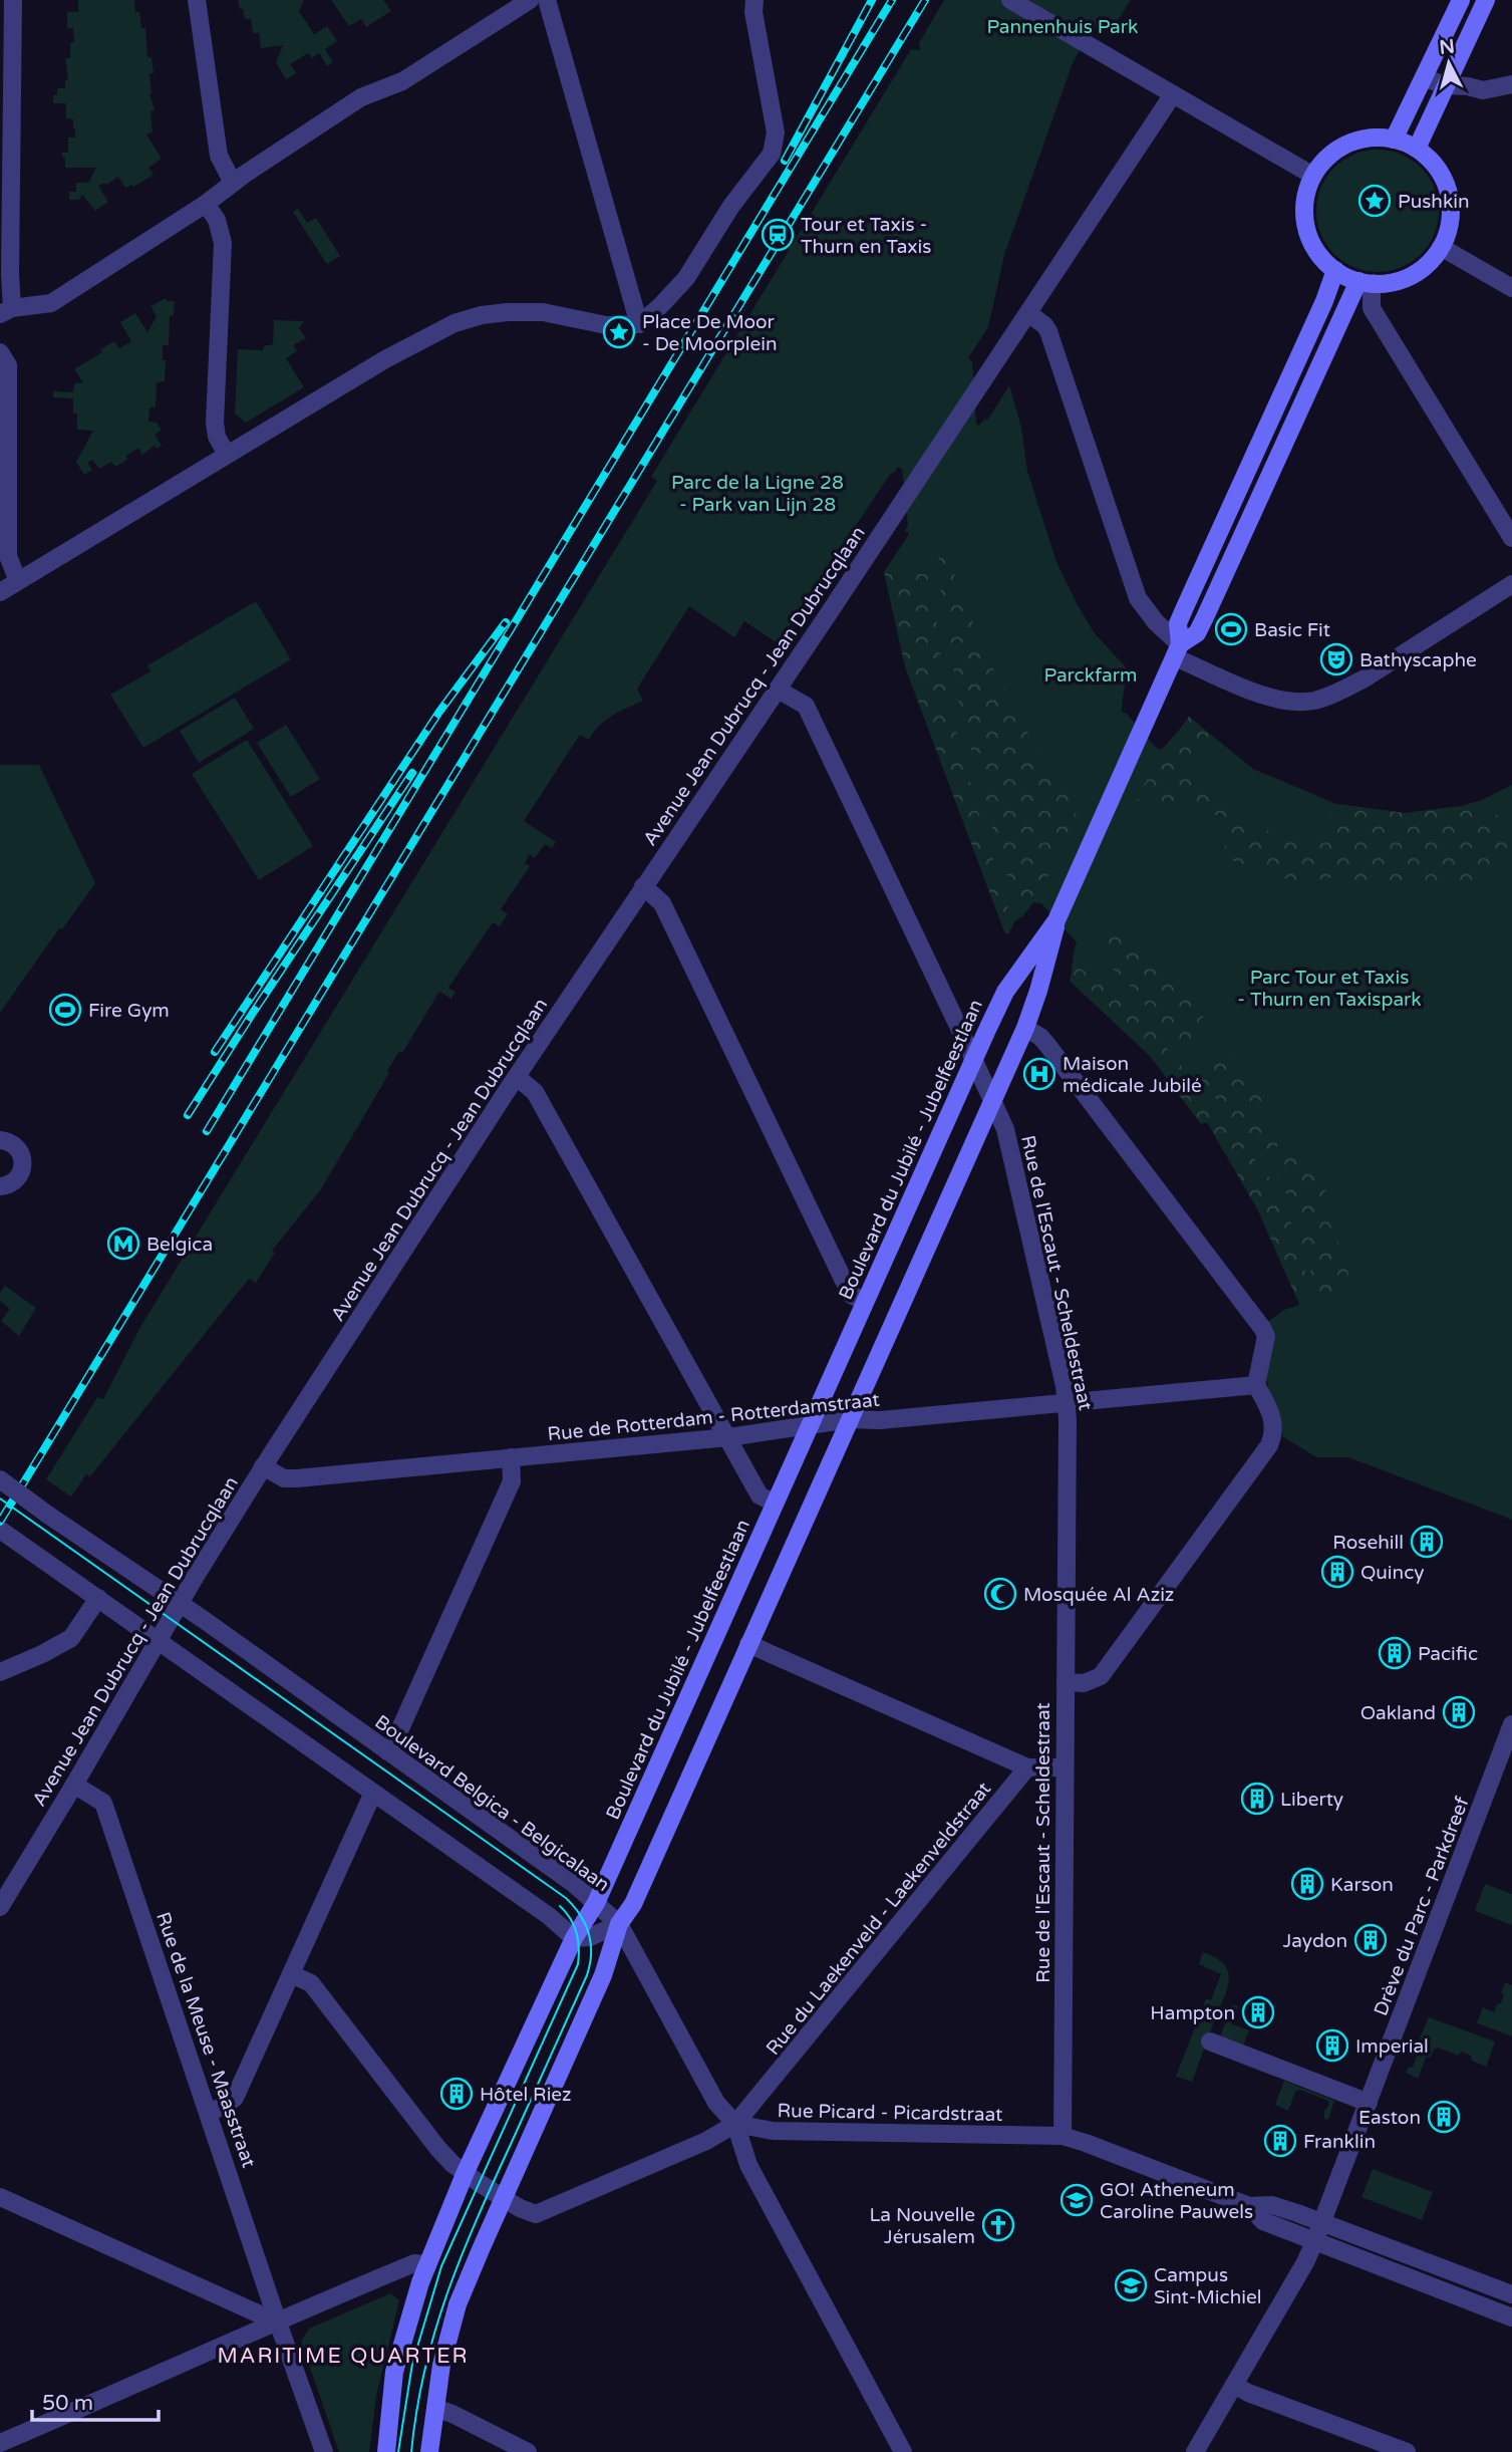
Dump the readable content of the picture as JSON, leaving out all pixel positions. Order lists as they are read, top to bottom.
{
  "streets": {
    "main road": ["Boulevard du Jubilé - Jubelfeestlaan"],
    "street": [
      "Avenue Jean Dubrucq - Jean Dubrucqlaan",
      "Rue de l'Escaut - Scheldestraat",
      "Rue de Rotterdam - Rotterdamstraat",
      "Boulevard Belgica - Belgicalaan",
      "Drève du Parc - Parkdreef",
      "Rue du Laekenveld - Laekenveldstraat",
      "Rue de la Meuse - Maasstraat",
      "Rue Picard - Picardstraat"
    ]
  },
  "crossings": [
    ["Avenue Jean Dubrucq - Jean Dubrucqlaan", "Rue de l'Escaut - Scheldestraat"],
    ["Avenue Jean Dubrucq - Jean Dubrucqlaan", "Rue de Rotterdam - Rotterdamstraat"],
    ["Avenue Jean Dubrucq - Jean Dubrucqlaan", "Boulevard Belgica - Belgicalaan"],
    ["Avenue Jean Dubrucq - Jean Dubrucqlaan", "Rue de la Meuse - Maasstraat"],
    ["Boulevard du Jubilé - Jubelfeestlaan", "Rue de l'Escaut - Scheldestraat"],
    ["Boulevard du Jubilé - Jubelfeestlaan", "Rue de Rotterdam - Rotterdamstraat"],
    ["Boulevard du Jubilé - Jubelfeestlaan", "Boulevard Belgica - Belgicalaan"],
    ["Rue de l'Escaut - Scheldestraat", "Rue de Rotterdam - Rotterdamstraat"],
    ["Rue de l'Escaut - Scheldestraat", "Rue Picard - Picardstraat"],
    ["Boulevard Belgica - Belgicalaan", "Rue du Laekenveld - Laekenveldstraat"],
    ["Boulevard Belgica - Belgicalaan", "Rue Picard - Picardstraat"],
    ["Drève du Parc - Parkdreef", "Rue Picard - Picardstraat"],
    ["Rue du Laekenveld - Laekenveldstraat", "Rue Picard - Picardstraat"]
  ],
  "districts": ["MARITIME QUARTER"],
  "parks": [
    "Pannenhuis Park",
    "Parc de la Ligne 28 - Park van Lijn 28",
    "Parckfarm",
    "Parc Tour et Taxis - Thurn en Taxispark"
  ],
  "places": {
    "place": ["Pushkin", "Place De Moor - De Moorplein"],
    "station": ["Tour et Taxis - Thurn en Taxis"],
    "sports": ["Basic Fit", "Fire Gym"],
    "theatre": ["Bathyscaphe"],
    "hospital": ["Maison médicale Jubilé"],
    "metro station": ["Belgica"],
    "building": [
      "Rosehill",
      "Quincy",
      "Pacific",
      "Oakland",
      "Liberty",
      "Karson",
      "Jaydon",
      "Hampton",
      "Imperial",
      "Hôtel Riez",
      "Easton",
      "Franklin"
    ],
    "mosque": ["Mosquée Al Aziz"],
    "school or university": ["GO! Atheneum Caroline Pauwels", "Campus Sint-Michiel"],
    "church": ["La Nouvelle Jérusalem"]
  },
  "scale_bar": "50 m",
  "north": "top"
}
